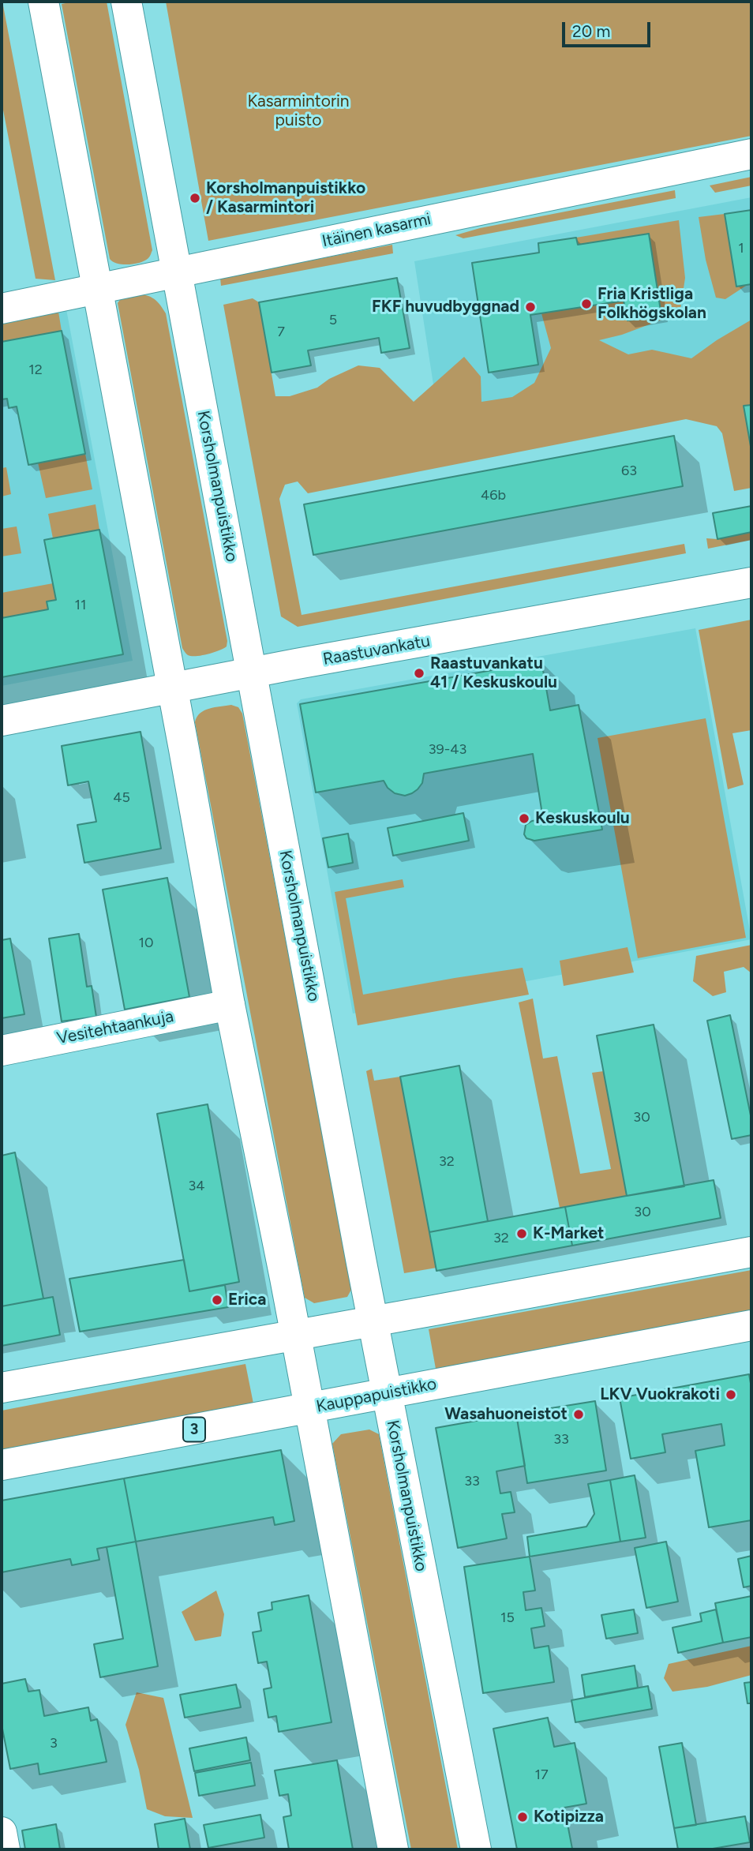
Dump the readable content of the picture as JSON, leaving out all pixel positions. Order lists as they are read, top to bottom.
{
  "streets": {
    "main road": [
      "Itäinen kasarmi",
      "Korsholmanpuistikko",
      "Raastuvankatu",
      "Vesitehtaankuja",
      "Kauppapuistikko",
      "3"
    ]
  },
  "crossings": [
    ["Itäinen kasarmi", "Korsholmanpuistikko"],
    ["Korsholmanpuistikko", "Raastuvankatu"],
    ["Korsholmanpuistikko", "Kauppapuistikko"]
  ],
  "parks": ["Kasarmintorin puisto"],
  "places": [
    "Korsholmanpuistikko / Kasarmintori",
    "Fria Kristliga Folkhögskolan",
    "FKF huvudbyggnad",
    "Raastuvankatu 41 / Keskuskoulu",
    "Keskuskoulu",
    "K-Market",
    "Erica",
    "LKV Vuokrakoti",
    "Wasahuoneistot",
    "Kotipizza"
  ],
  "house_numbers": [
    "1",
    "5",
    "7",
    "12",
    "63",
    "46b",
    "11",
    "39-43",
    "45",
    "10",
    "30",
    "32",
    "34",
    "30",
    "32",
    "33",
    "33",
    "15",
    "3",
    "17"
  ],
  "scale_bar": "20 m"
}
